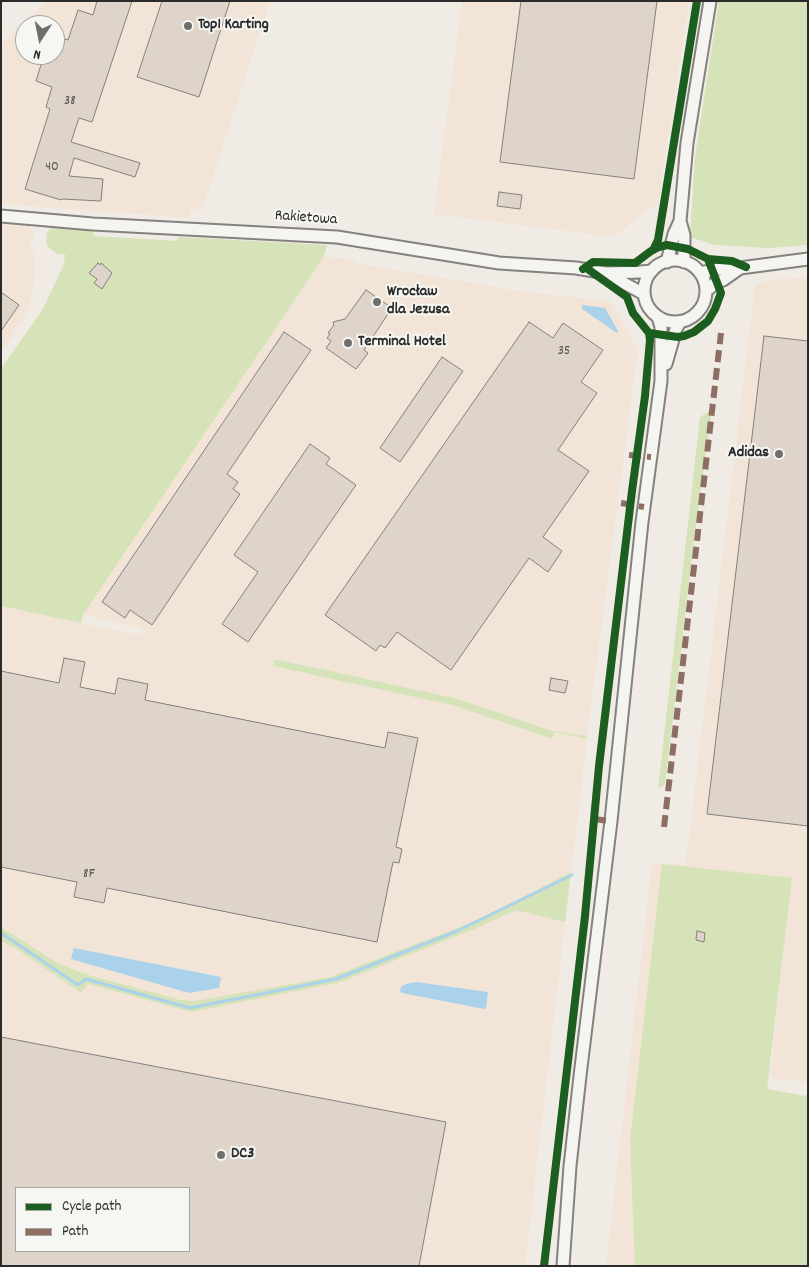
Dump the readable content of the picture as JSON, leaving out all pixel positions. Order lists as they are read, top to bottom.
{
  "streets": {
    "street": ["Rakietowa"]
  },
  "places": [
    "Top1 Karting",
    "Wrocław dla Jezusa",
    "Terminal Hotel",
    "Adidas",
    "DC3"
  ],
  "house_numbers": [
    "38",
    "40",
    "35",
    "8F"
  ],
  "legend": ["Cycle path", "Path"],
  "north": "bottom"
}
